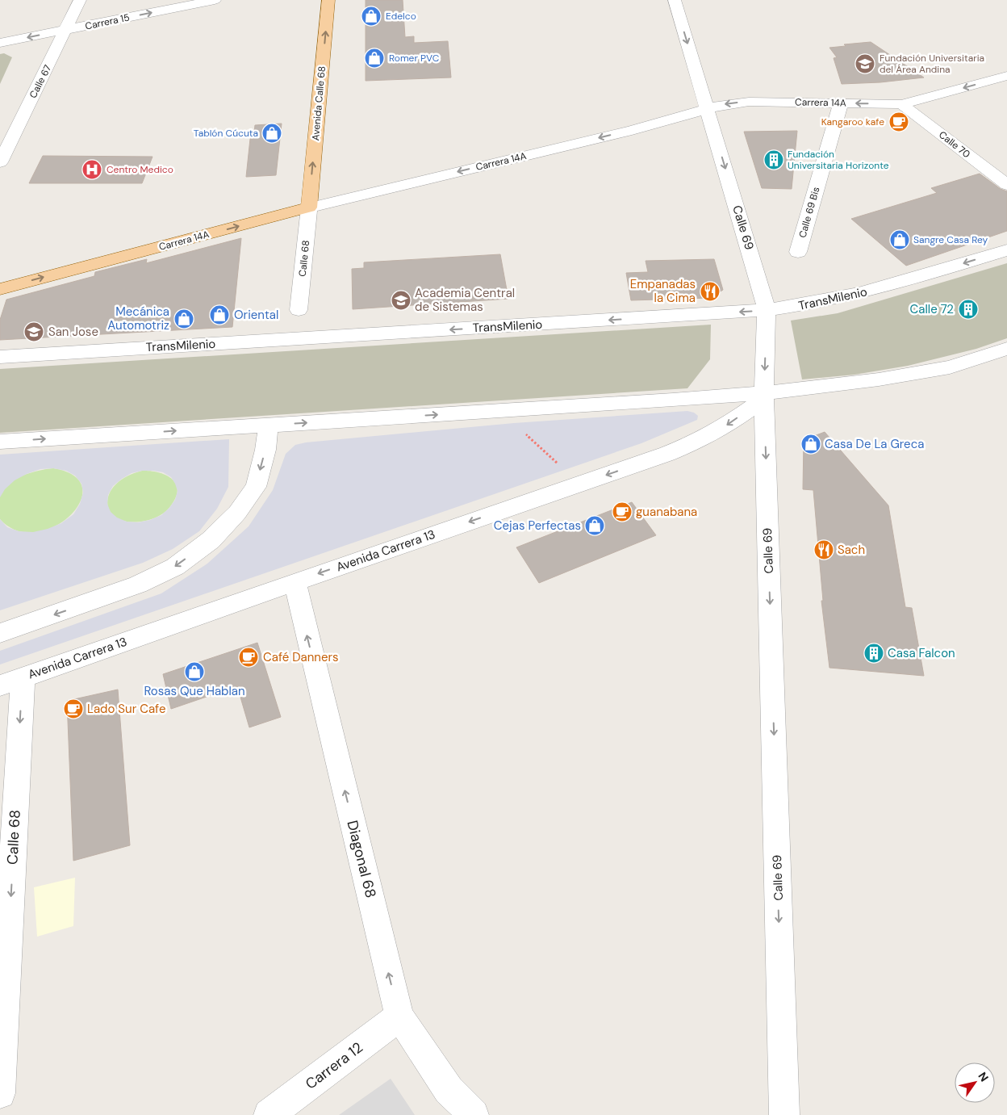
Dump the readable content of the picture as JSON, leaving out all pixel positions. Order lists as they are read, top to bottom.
{
  "streets": {
    "main road": ["Carrera 14A", "Avenida Calle 68"],
    "street": [
      "Carrera 15",
      "Calle 67",
      "Calle 70",
      "Calle 69 Bis",
      "Calle 69",
      "Calle 68",
      "TransMilenio",
      "Avenida Carrera 13",
      "Diagonal 68",
      "Carrera 12"
    ]
  },
  "crossings": [
    ["Carrera 15", "Calle 67"],
    ["Carrera 14A", "Avenida Calle 68"],
    ["Carrera 14A", "Calle 70"],
    ["Carrera 14A", "Calle 69 Bis"],
    ["Carrera 14A", "Calle 69"],
    ["Carrera 14A", "Calle 68"],
    ["Avenida Calle 68", "Calle 68"],
    ["Calle 69", "TransMilenio"],
    ["Calle 69", "Avenida Carrera 13"],
    ["Calle 68", "Avenida Carrera 13"],
    ["Avenida Carrera 13", "Diagonal 68"],
    ["Diagonal 68", "Carrera 12"]
  ],
  "one_way": [
    "Avenida Calle 68",
    "Calle 69",
    "Calle 68",
    "Diagonal 68"
  ],
  "places": {
    "shop": [
      "Edelco",
      "Romer PVC",
      "Tablón Cúcuta",
      "Sangre Casa Rey",
      "Oriental",
      "Mecánica Automotriz",
      "Casa De La Greca",
      "Cejas Perfectas",
      "Rosas Que Hablan"
    ],
    "school or university": ["Fundación Universitaria del Área Andina", "Academia Central de Sistemas", "San Jose"],
    "cafe": [
      "Kangaroo kafe",
      "guanabana",
      "Café Danners",
      "Lado Sur Cafe"
    ],
    "building": ["Fundación Universitaria Horizonte", "Calle 72", "Casa Falcon"],
    "hospital": ["Centro Medico"],
    "restaurant": ["Empanadas la Cima", "Sach"]
  },
  "north": "top right"
}
